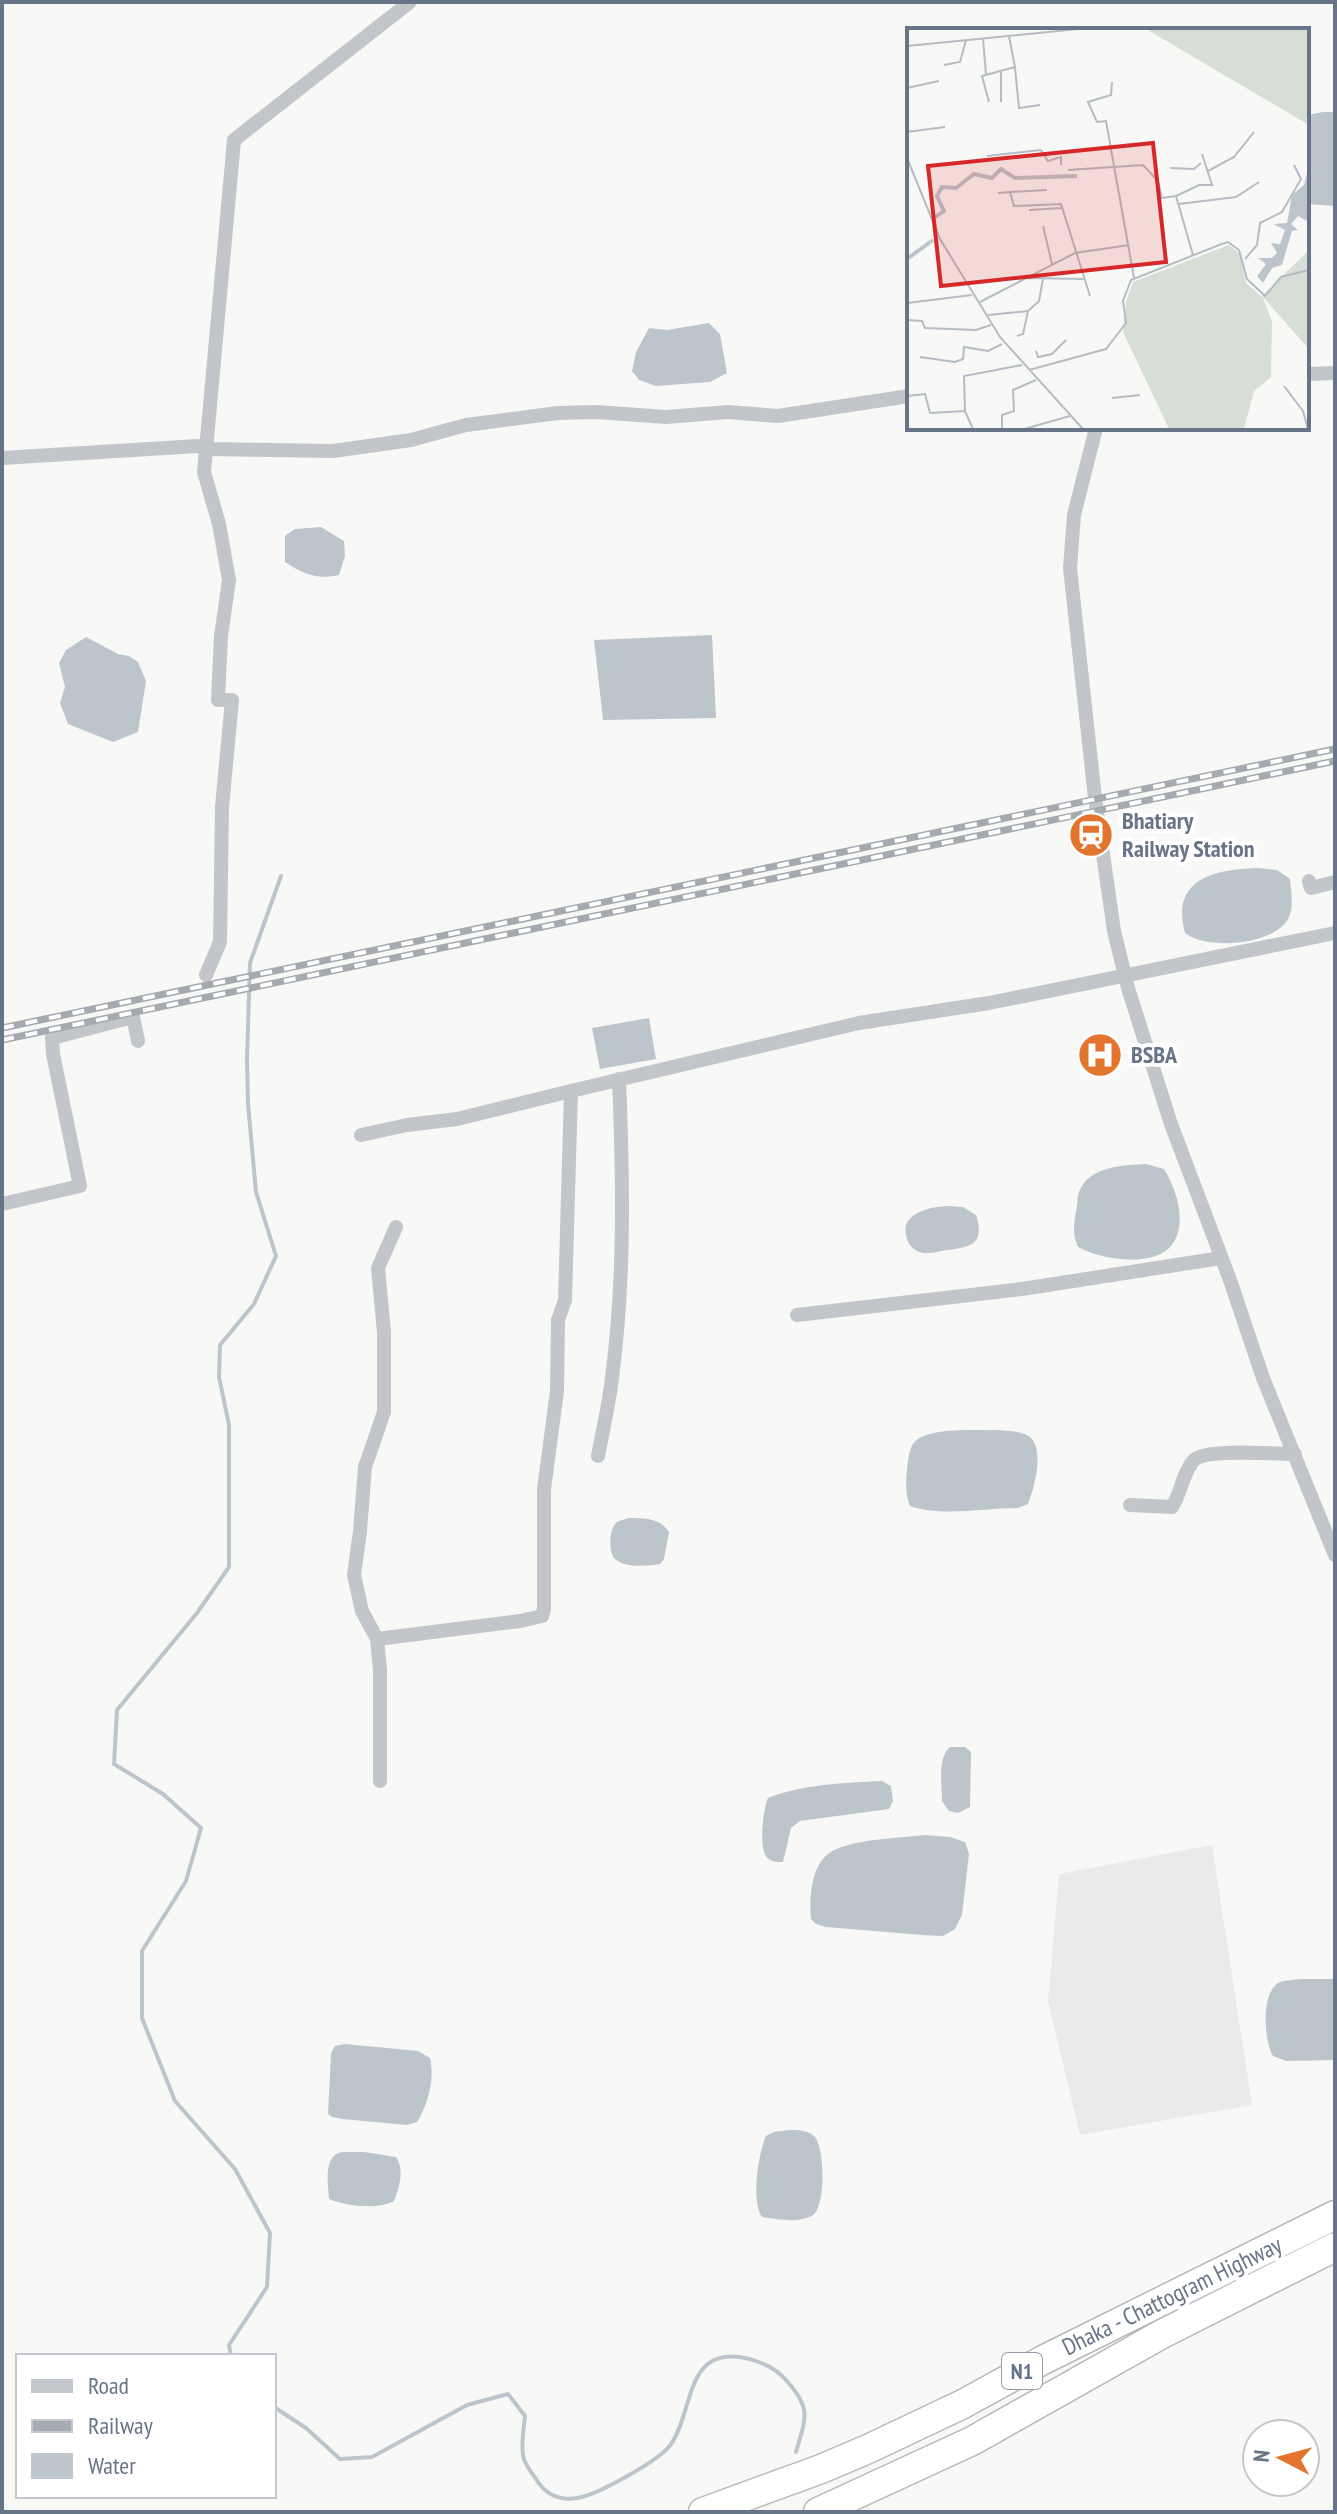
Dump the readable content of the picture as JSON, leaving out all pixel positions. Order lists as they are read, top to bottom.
{
  "streets": {
    "highway": ["Dhaka - Chattogram Highway", "N1"]
  },
  "places": {
    "station": ["Bhatiary Railway Station"],
    "hospital": ["BSBA"]
  },
  "legend": ["Road", "Railway", "Water"],
  "north": "left"
}
